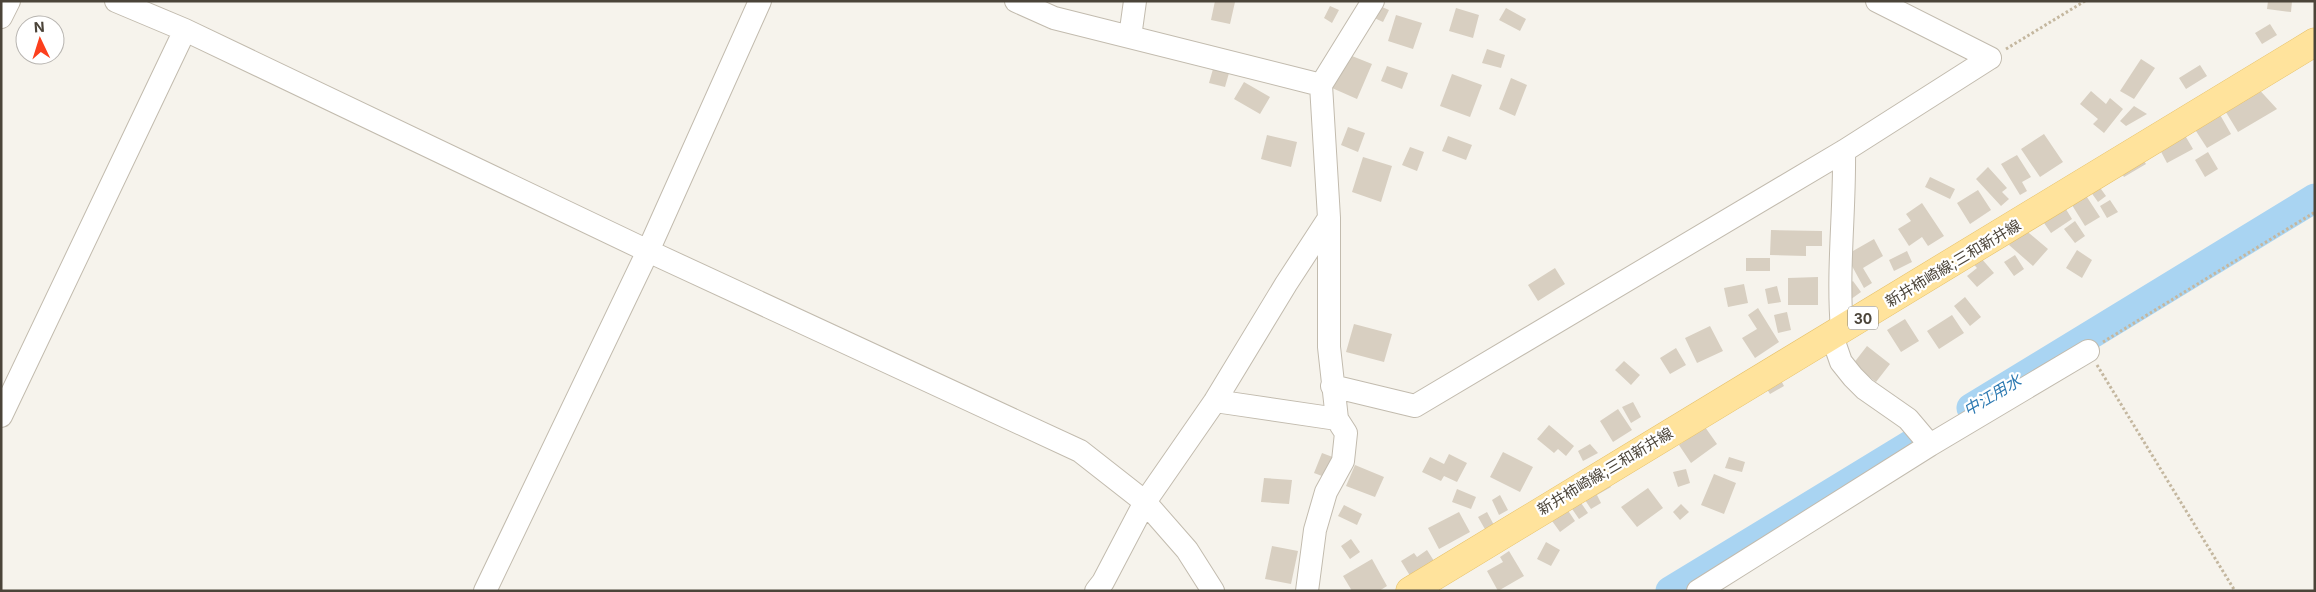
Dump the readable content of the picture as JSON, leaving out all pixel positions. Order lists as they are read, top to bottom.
{
  "streets": {
    "main road": ["新井柿崎線;三和新井線", "30"]
  },
  "water": ["中江用水"],
  "north": "top"
}
